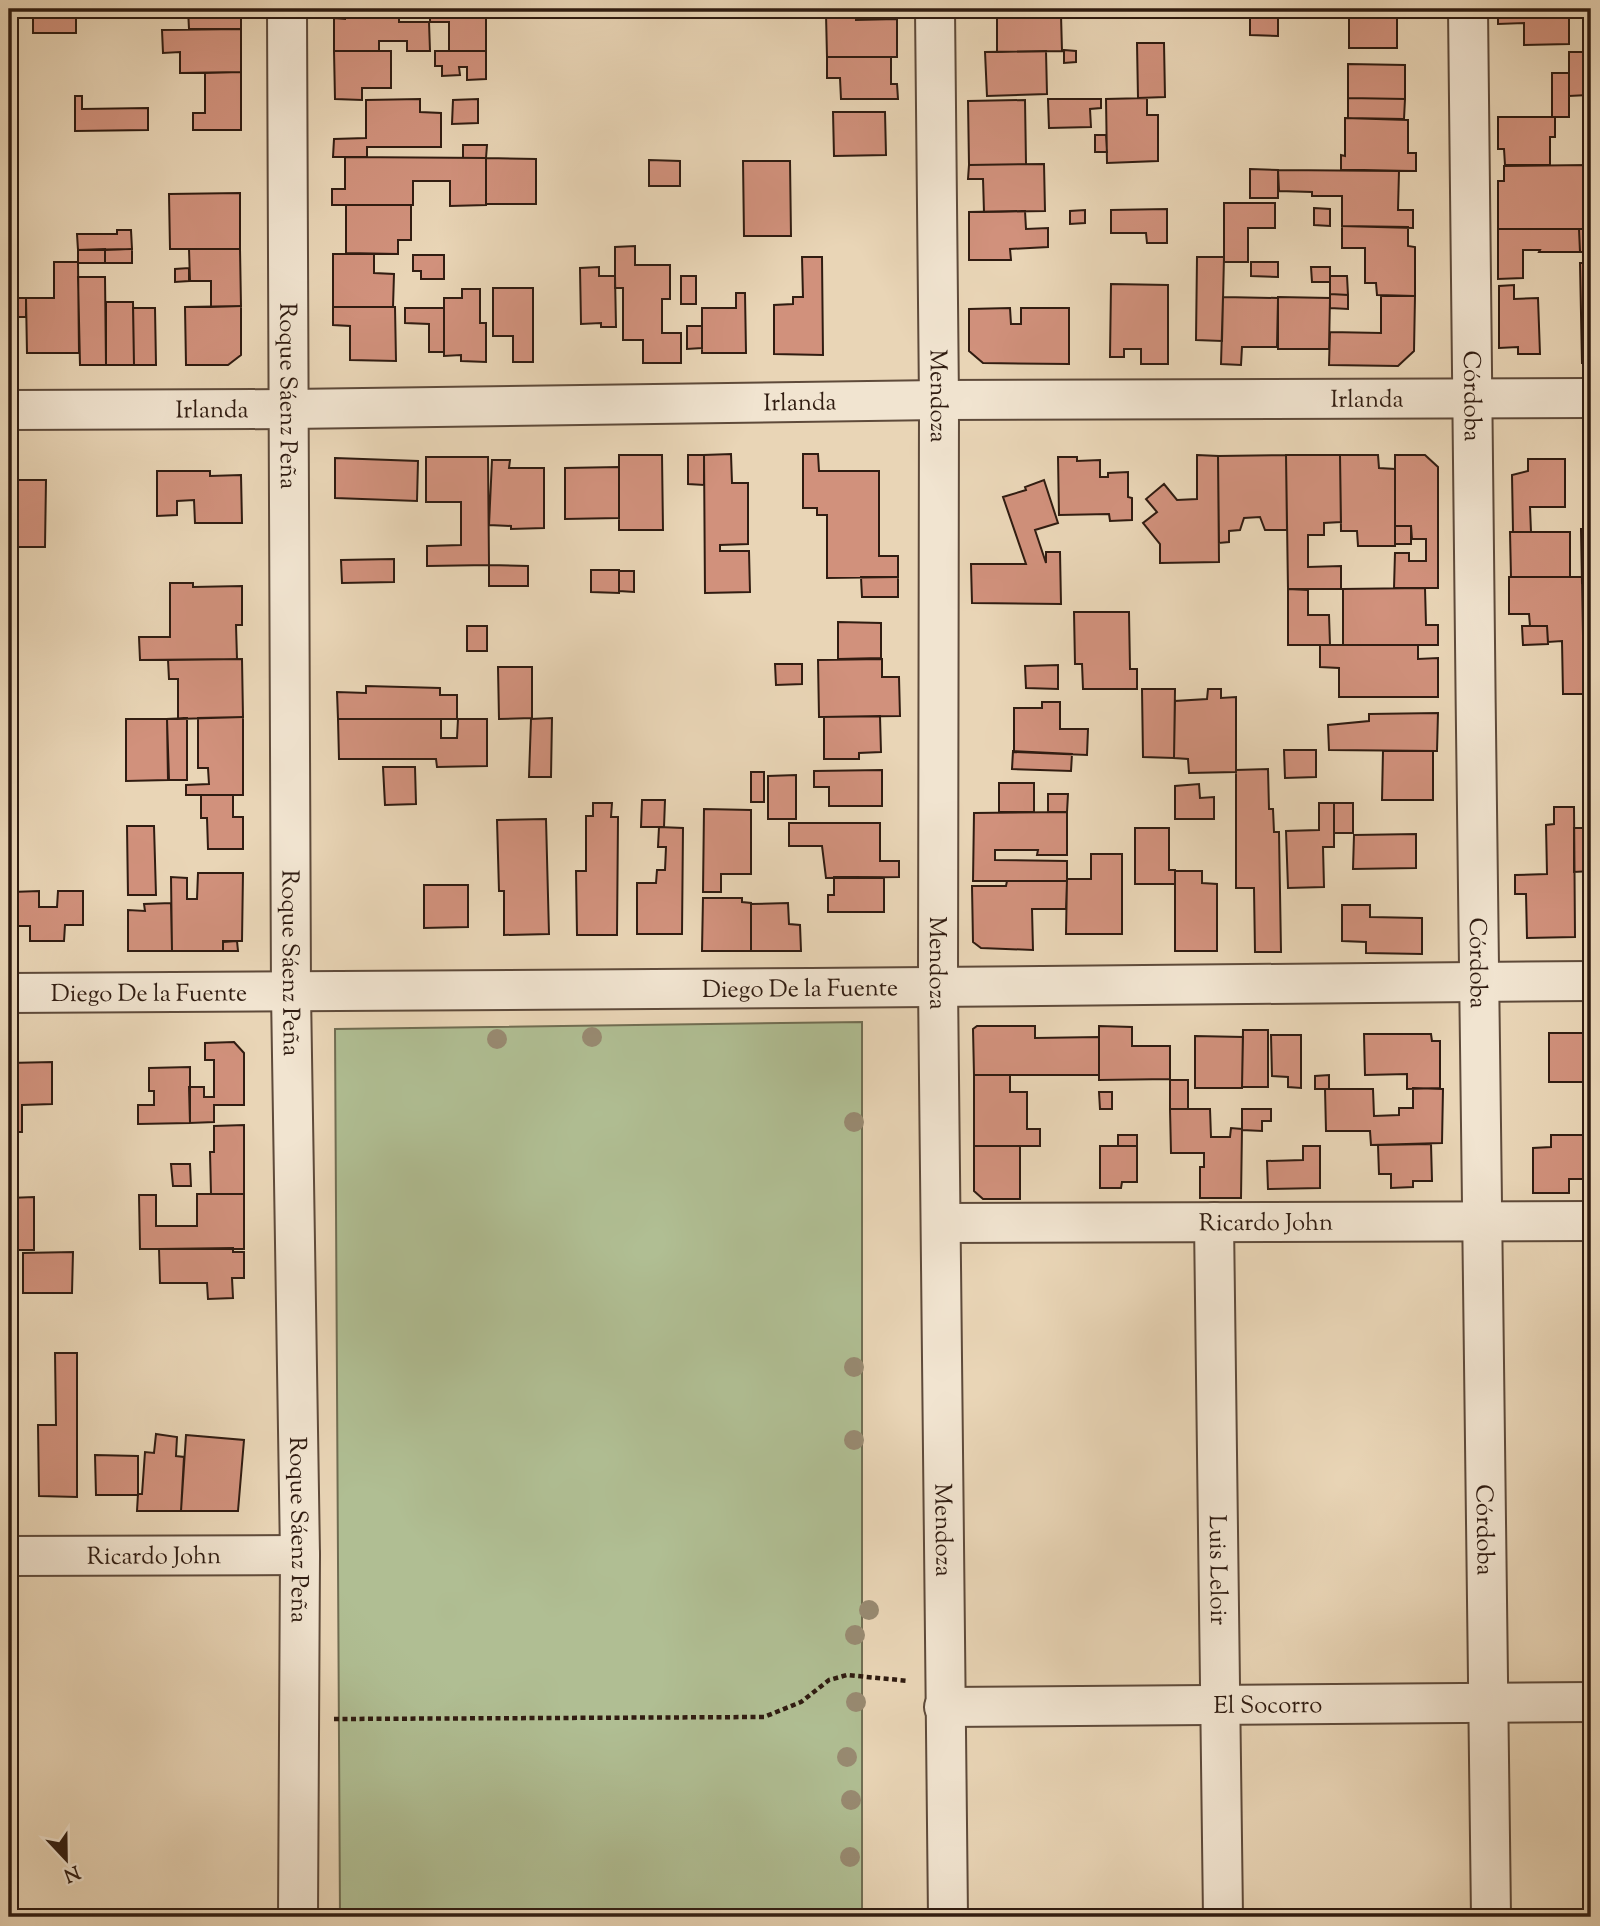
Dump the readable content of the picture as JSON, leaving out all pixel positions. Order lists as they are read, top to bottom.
{
  "streets": {
    "street": [
      "Roque Sáenz Peña",
      "Mendoza",
      "Córdoba",
      "Irlanda",
      "Diego De la Fuente",
      "Ricardo John",
      "Luis Leloir",
      "El Socorro"
    ]
  },
  "crossings": [
    ["Roque Sáenz Peña", "Irlanda"],
    ["Roque Sáenz Peña", "Diego De la Fuente"],
    ["Roque Sáenz Peña", "Ricardo John"],
    ["Mendoza", "Irlanda"],
    ["Mendoza", "Diego De la Fuente"],
    ["Mendoza", "Ricardo John"],
    ["Mendoza", "El Socorro"],
    ["Córdoba", "Irlanda"],
    ["Córdoba", "Diego De la Fuente"],
    ["Córdoba", "Ricardo John"],
    ["Córdoba", "El Socorro"],
    ["Ricardo John", "Luis Leloir"],
    ["Luis Leloir", "El Socorro"]
  ],
  "north": "bottom"
}
